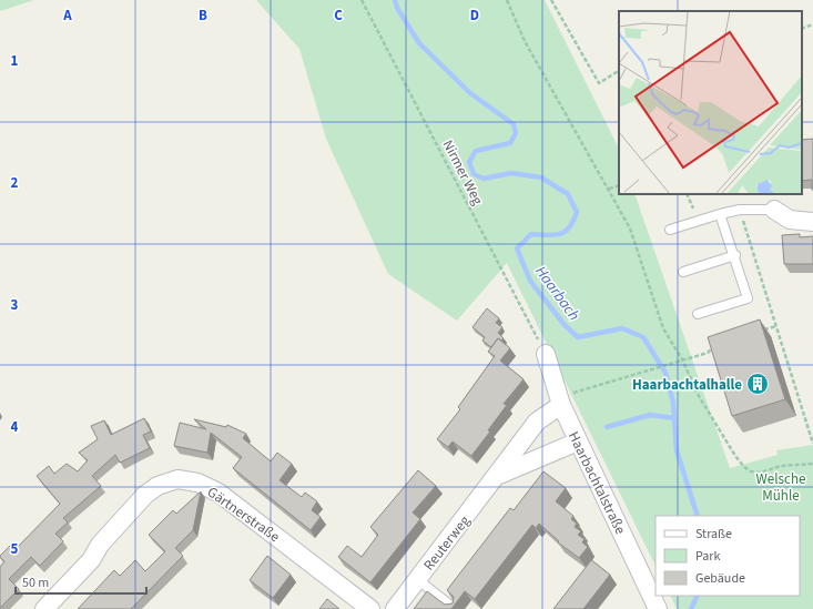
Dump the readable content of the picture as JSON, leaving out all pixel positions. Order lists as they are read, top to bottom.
{
  "streets": {
    "street": ["Haarbachtalstraße", "Gärtnerstraße", "Reuterweg"],
    "path": ["Nirmer Weg"]
  },
  "crossings": [
    ["Nirmer Weg", "Haarbachtalstraße"],
    ["Haarbachtalstraße", "Reuterweg"]
  ],
  "water": ["Haarbach"],
  "parks": ["Welsche Mühle"],
  "places": {
    "building": ["Haarbachtalhalle"]
  },
  "legend": ["Straße", "Park", "Gebäude"],
  "scale_bar": "50 m",
  "grid": {
    "columns": [
      "A",
      "B",
      "C",
      "D"
    ],
    "rows": [
      "1",
      "2",
      "3",
      "4",
      "5"
    ]
  }
}
